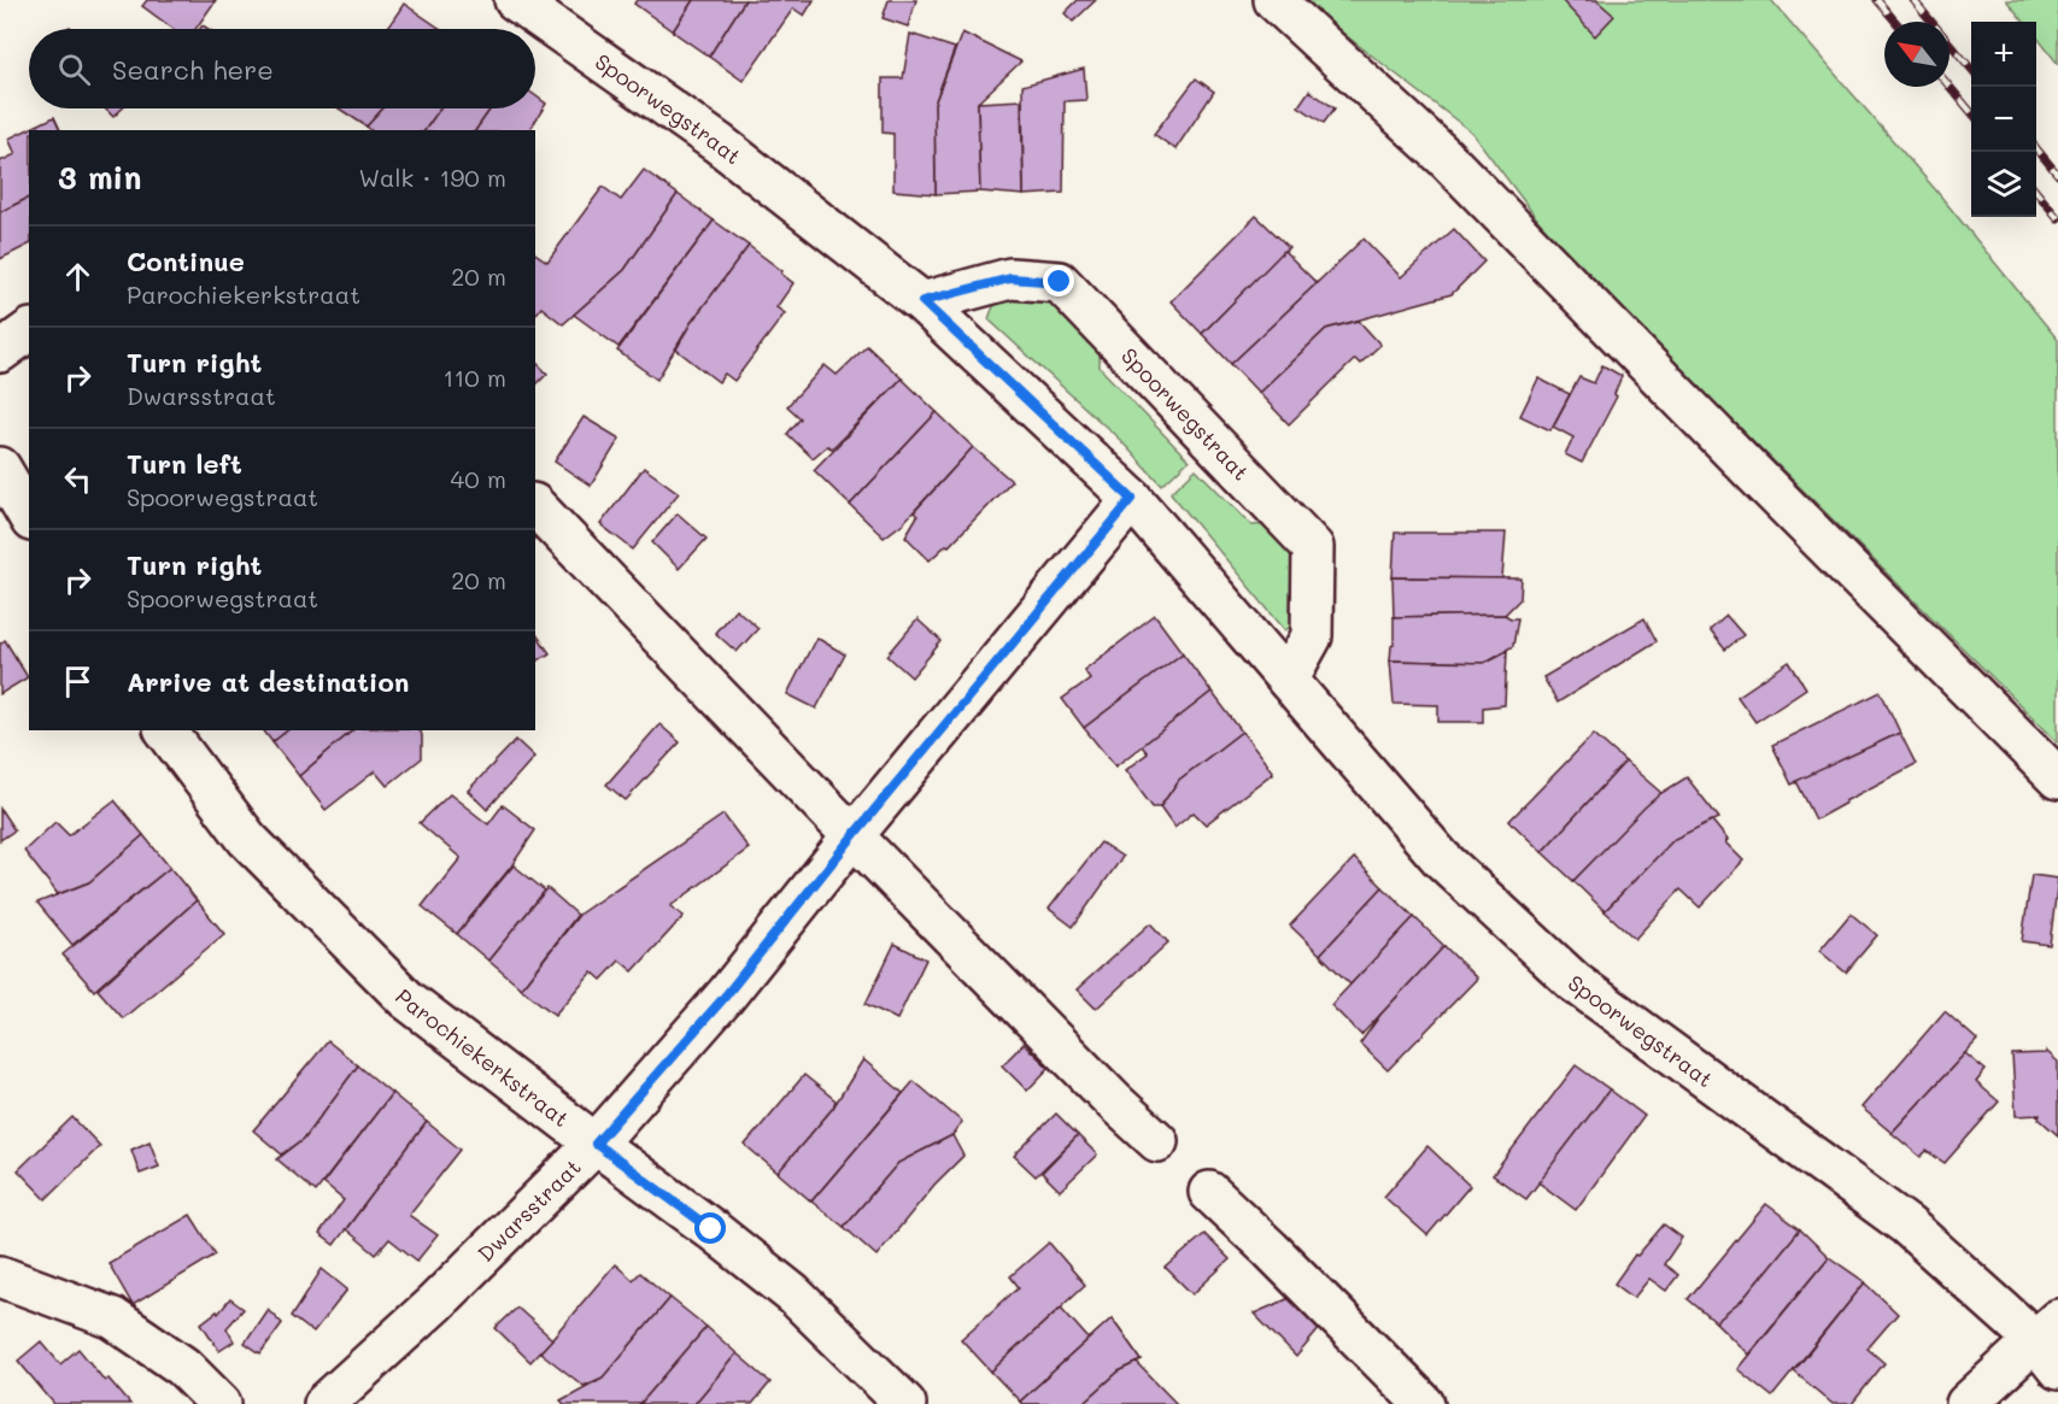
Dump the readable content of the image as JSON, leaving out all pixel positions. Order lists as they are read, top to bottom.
{
  "streets": {
    "street": ["Spoorwegstraat", "Parochiekerkstraat", "Dwarsstraat"]
  },
  "crossings": [
    ["Spoorwegstraat", "Dwarsstraat"],
    ["Parochiekerkstraat", "Dwarsstraat"]
  ],
  "north": "top left",
  "page": {
    "map_buttons": ["+", "−"],
    "search": "Search here",
    "heading": ["3 min", "Walk · 190 m"],
    "list": [
      ["Continue", "Parochiekerkstraat", "20 m"],
      ["Turn right", "Dwarsstraat", "110 m"],
      ["Turn left", "Spoorwegstraat", "40 m"],
      ["Turn right", "Spoorwegstraat", "20 m"],
      "Arrive at destination"
    ]
  }
}
